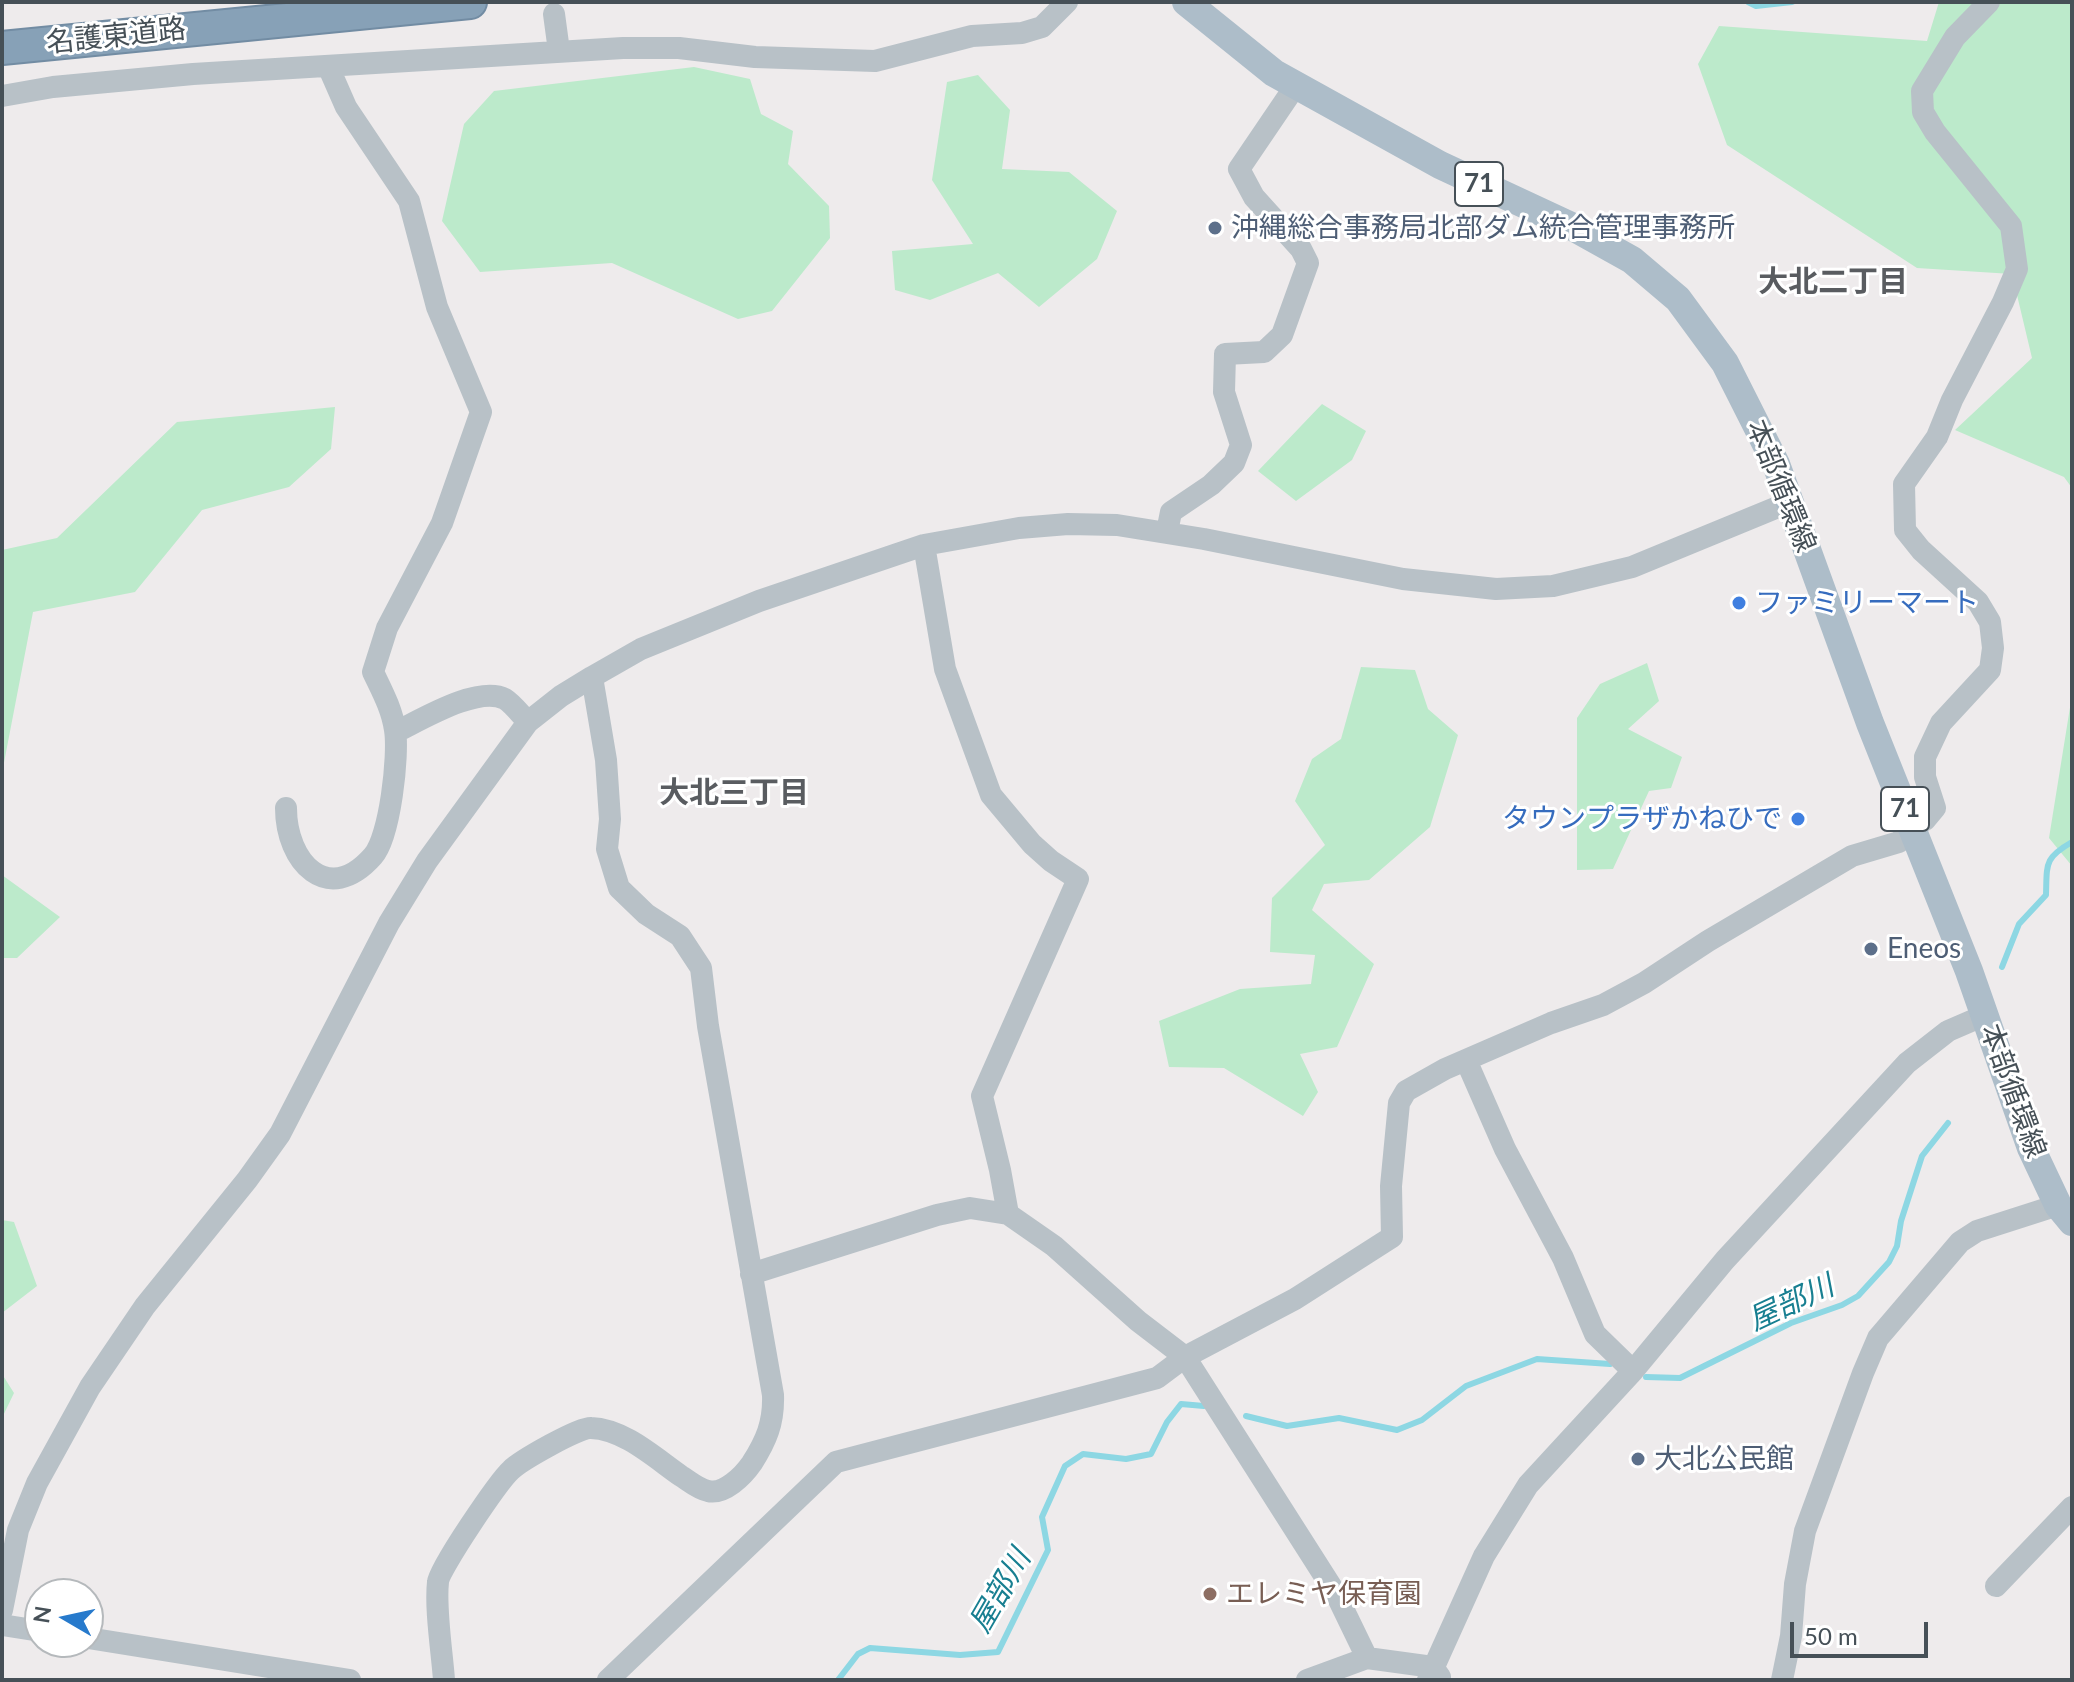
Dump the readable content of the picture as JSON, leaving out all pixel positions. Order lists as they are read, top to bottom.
{
  "streets": {
    "highway": ["名護東道路"],
    "main road": ["71", "本部循環線"]
  },
  "districts": ["大北二丁目", "大北三丁目"],
  "water": ["屋部川"],
  "places": [
    "沖縄総合事務局北部ダム統合管理事務所",
    "ファミリーマート",
    "タウンプラザかねひで",
    "Eneos",
    "大北公民館",
    "エレミヤ保育園"
  ],
  "scale_bar": "50 m",
  "north": "left"
}
